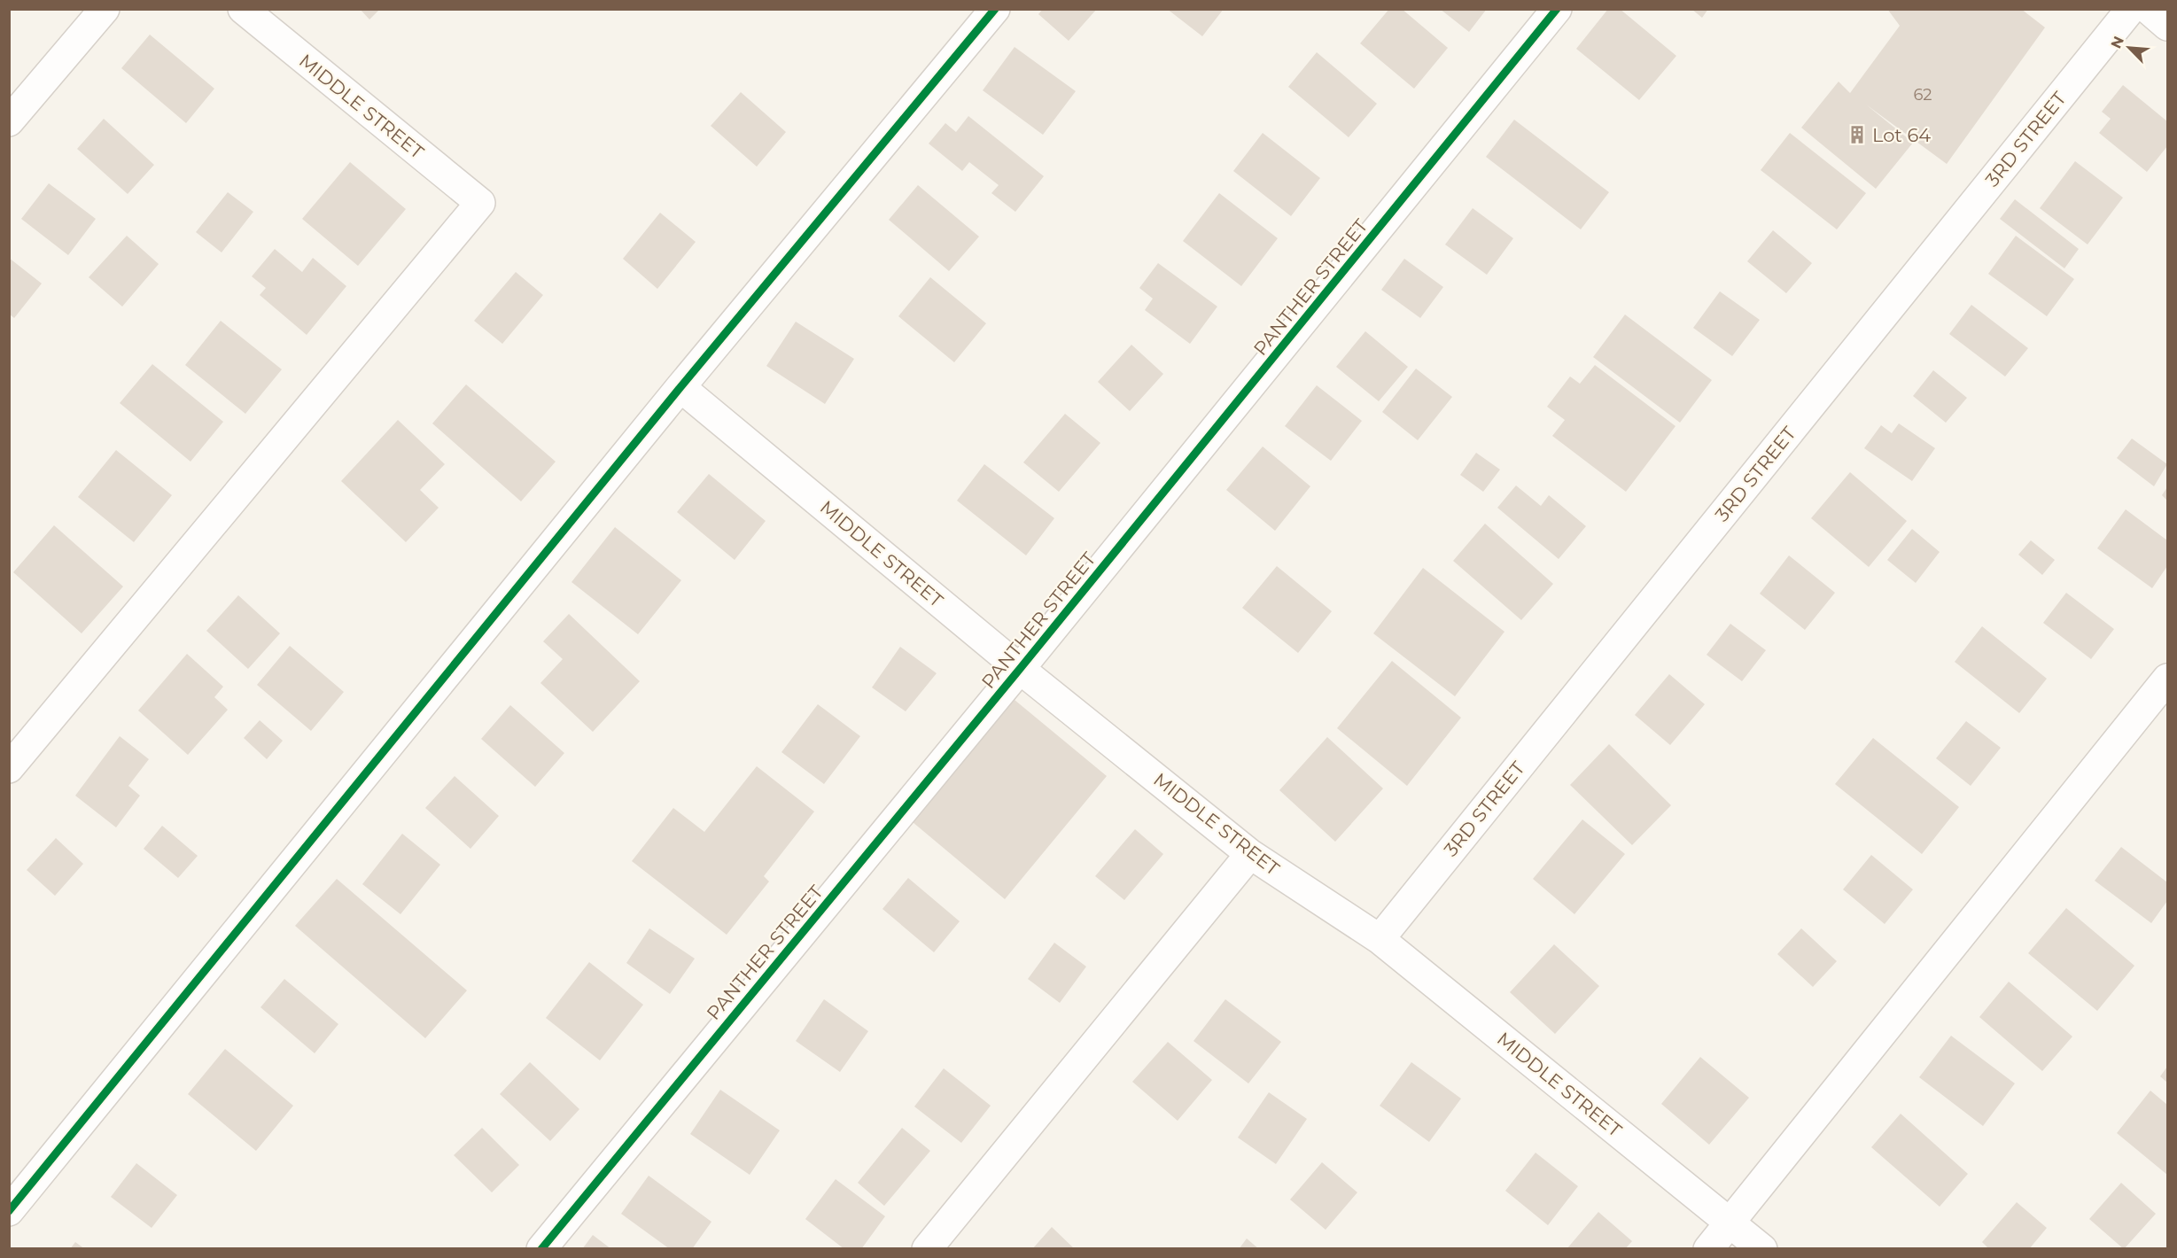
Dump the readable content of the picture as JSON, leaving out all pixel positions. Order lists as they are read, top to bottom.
{
  "streets": {
    "street": ["MIDDLE STREET", "3RD STREET", "PANTHER STREET"]
  },
  "crossings": [
    ["MIDDLE STREET", "3RD STREET"],
    ["MIDDLE STREET", "PANTHER STREET"]
  ],
  "places": {
    "building": ["Lot 64"]
  },
  "house_numbers": ["62"],
  "north": "top left"
}
